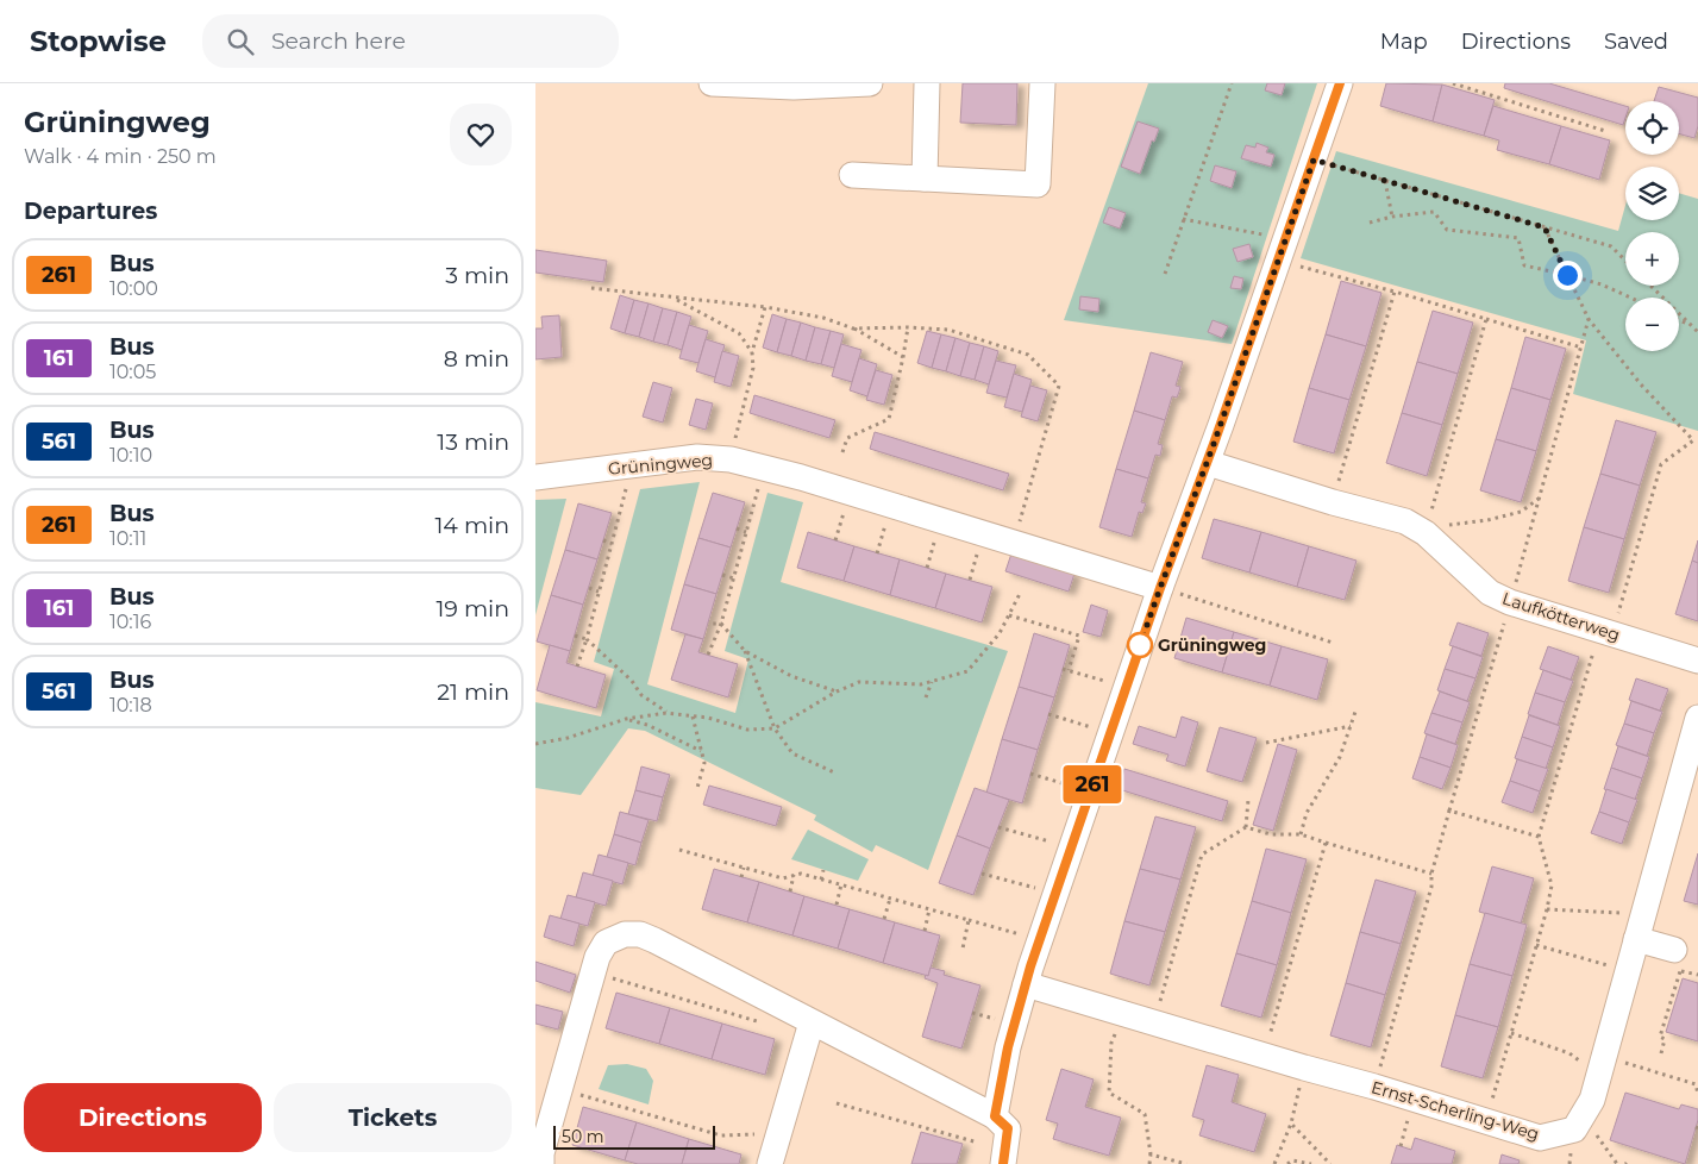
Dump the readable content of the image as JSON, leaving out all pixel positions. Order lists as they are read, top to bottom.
{
  "streets": {
    "street": ["Grüningweg", "Laufkötterweg", "Ernst-Scherling-Weg"]
  },
  "places": ["Grüningweg"],
  "lines": ["bus line 261"],
  "scale_bar": "50 m",
  "page": {
    "header": "Stopwise",
    "search": "Search here",
    "nav": ["Map", "Directions", "Saved"],
    "heading": [
      ["Grüningweg", "Walk · 4 min · 250 m"],
      "Departures"
    ],
    "on_map": "261",
    "map_buttons": ["+", "−"],
    "list": [
      {
        "mark": "261",
        "name": "Bus",
        "note": "10:00",
        "value": "3 min"
      },
      {
        "mark": "161",
        "name": "Bus",
        "note": "10:05",
        "value": "8 min"
      },
      {
        "mark": "561",
        "name": "Bus",
        "note": "10:10",
        "value": "13 min"
      },
      {
        "mark": "261",
        "name": "Bus",
        "note": "10:11",
        "value": "14 min"
      },
      {
        "mark": "161",
        "name": "Bus",
        "note": "10:16",
        "value": "19 min"
      },
      {
        "mark": "561",
        "name": "Bus",
        "note": "10:18",
        "value": "21 min"
      }
    ],
    "buttons": ["Directions", "Tickets"],
    "scale": "50 m"
  }
}
